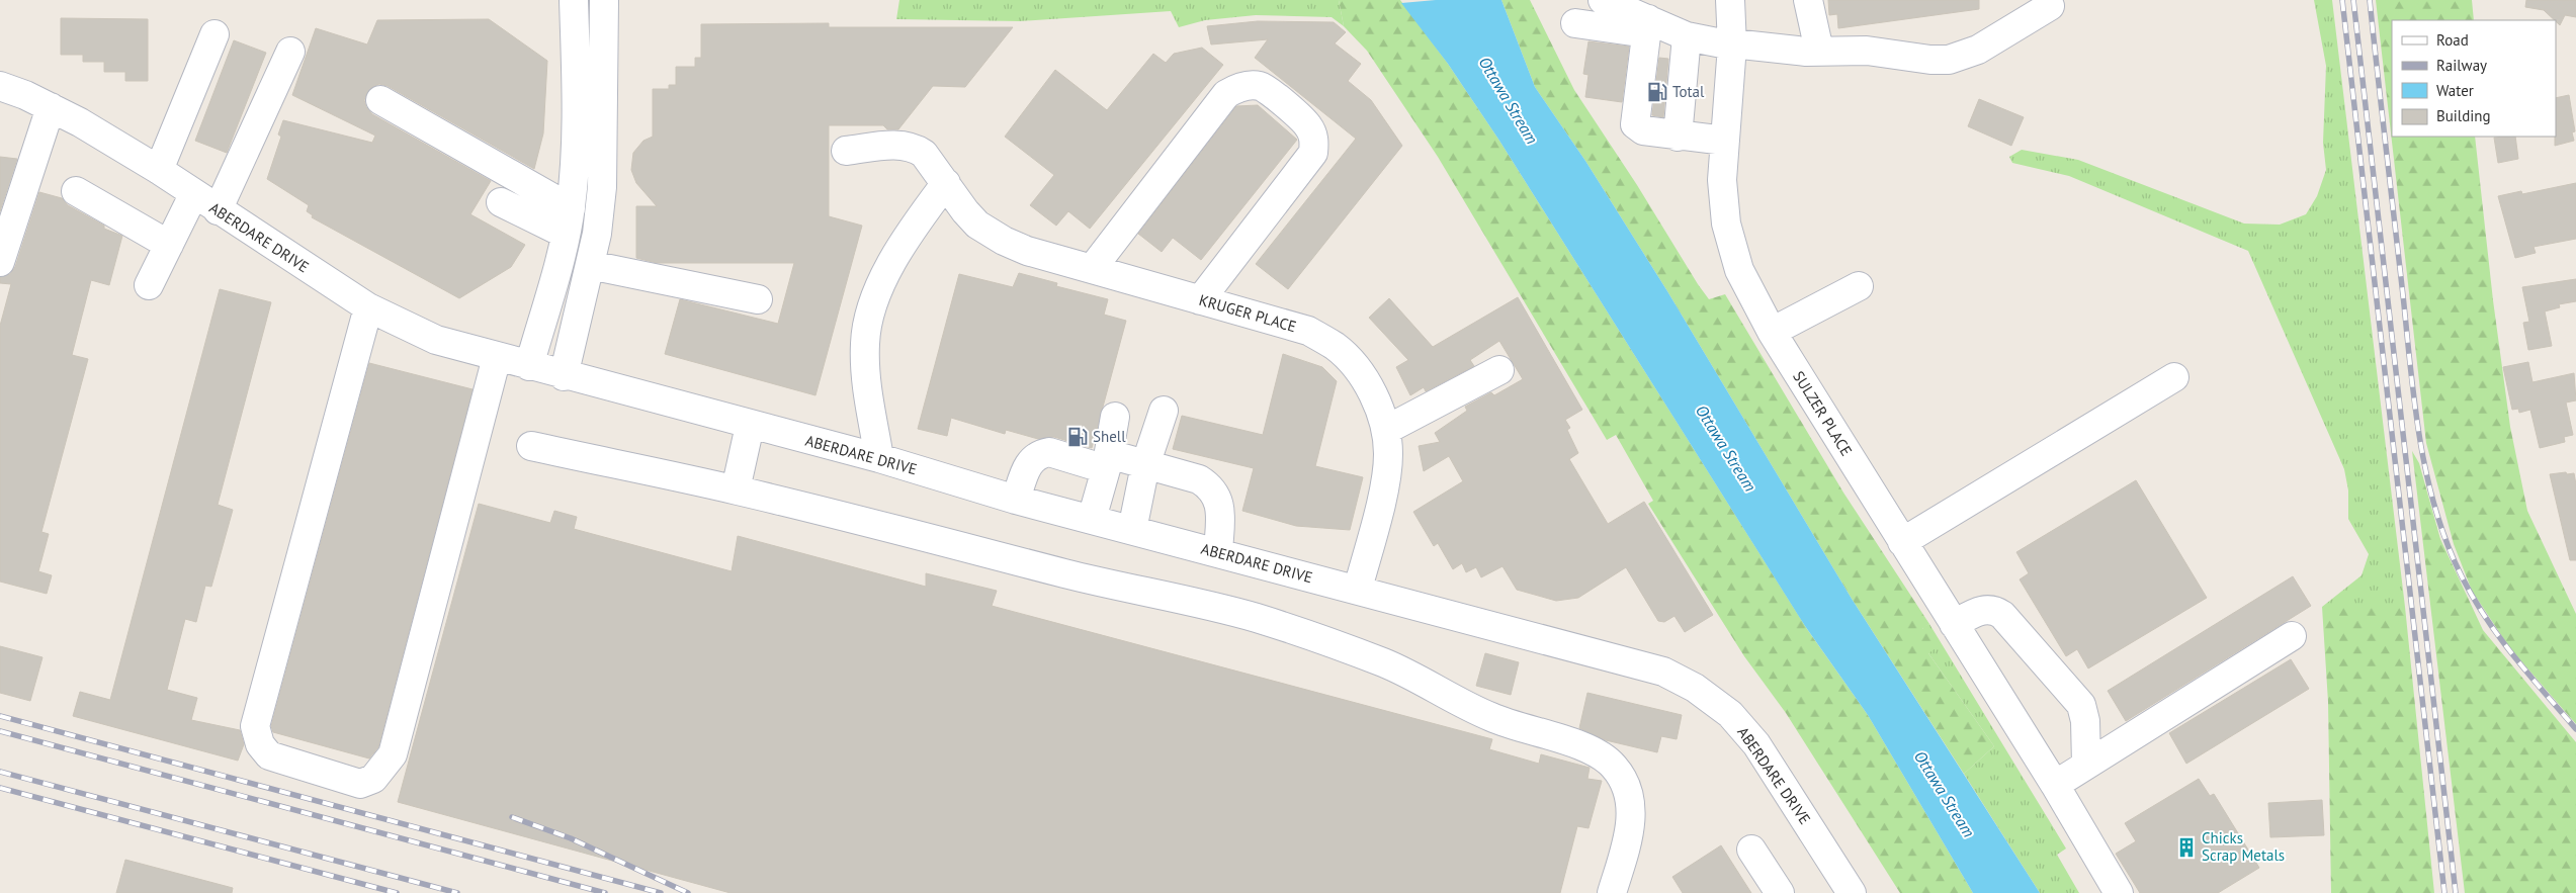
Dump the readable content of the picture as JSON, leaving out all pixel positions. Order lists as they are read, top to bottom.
{
  "streets": {
    "street": ["ABERDARE DRIVE", "KRUGER PLACE", "SULZER PLACE"]
  },
  "crossings": [
    ["ABERDARE DRIVE", "KRUGER PLACE"]
  ],
  "water": ["Ottawa Stream"],
  "places": {
    "fuel station": ["Total", "Shell"],
    "building": ["Chicks Scrap Metals"]
  },
  "legend": [
    "Road",
    "Railway",
    "Water",
    "Building"
  ]
}
